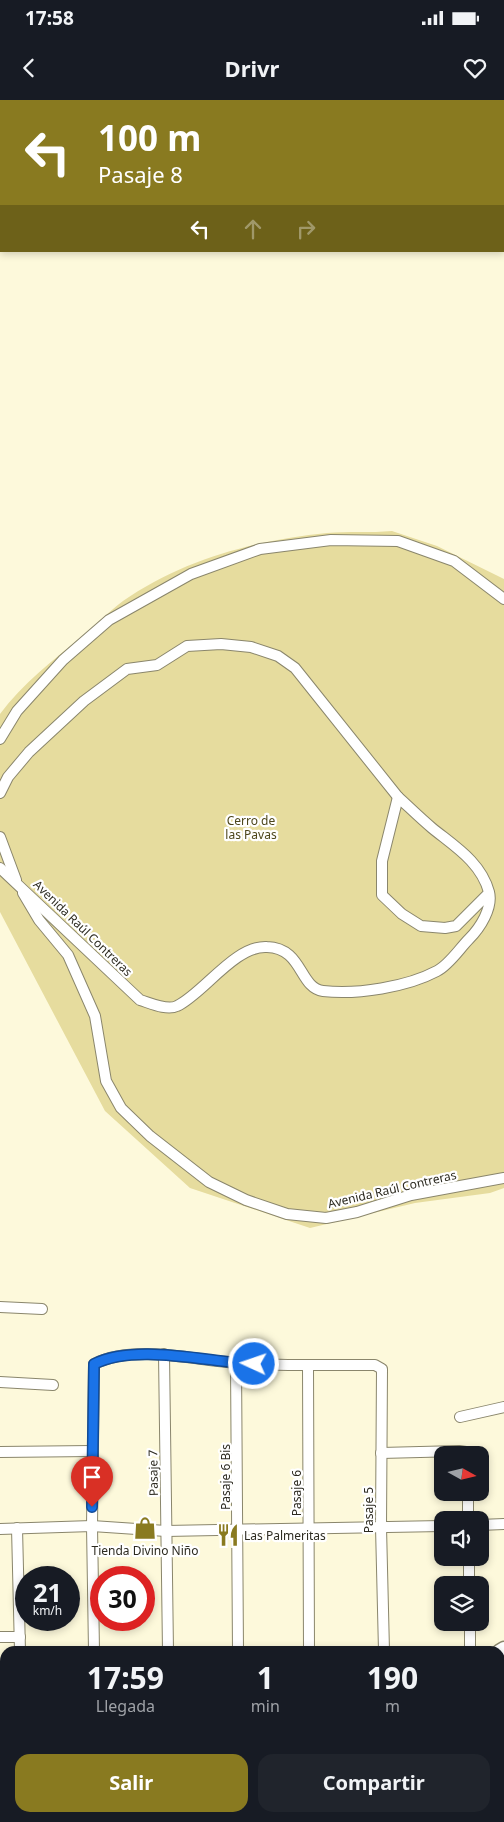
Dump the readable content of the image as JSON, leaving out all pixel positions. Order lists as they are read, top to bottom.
{
  "streets": {
    "street": [
      "Avenida Raúl Contreras",
      "Pasaje 7",
      "Pasaje 6 Bis",
      "Pasaje 6",
      "Pasaje 5"
    ]
  },
  "crossings": [
    ["Pasaje 6", "Pasaje 5"]
  ],
  "parks": ["Cerro de las Pavas"],
  "places": {
    "shop": ["Tienda Divino Niño"],
    "restaurant": ["Las Palmeritas"]
  },
  "north": "right",
  "page": {
    "status": "17:58",
    "header": "Drivr",
    "turn": ["100 m", "Pasaje 8"],
    "speed": "21 km/h",
    "limit": "30",
    "eta": [
      "17:59",
      "Llegada",
      "1",
      "min",
      "190",
      "m"
    ],
    "buttons": ["Salir", "Compartir"]
  }
}
